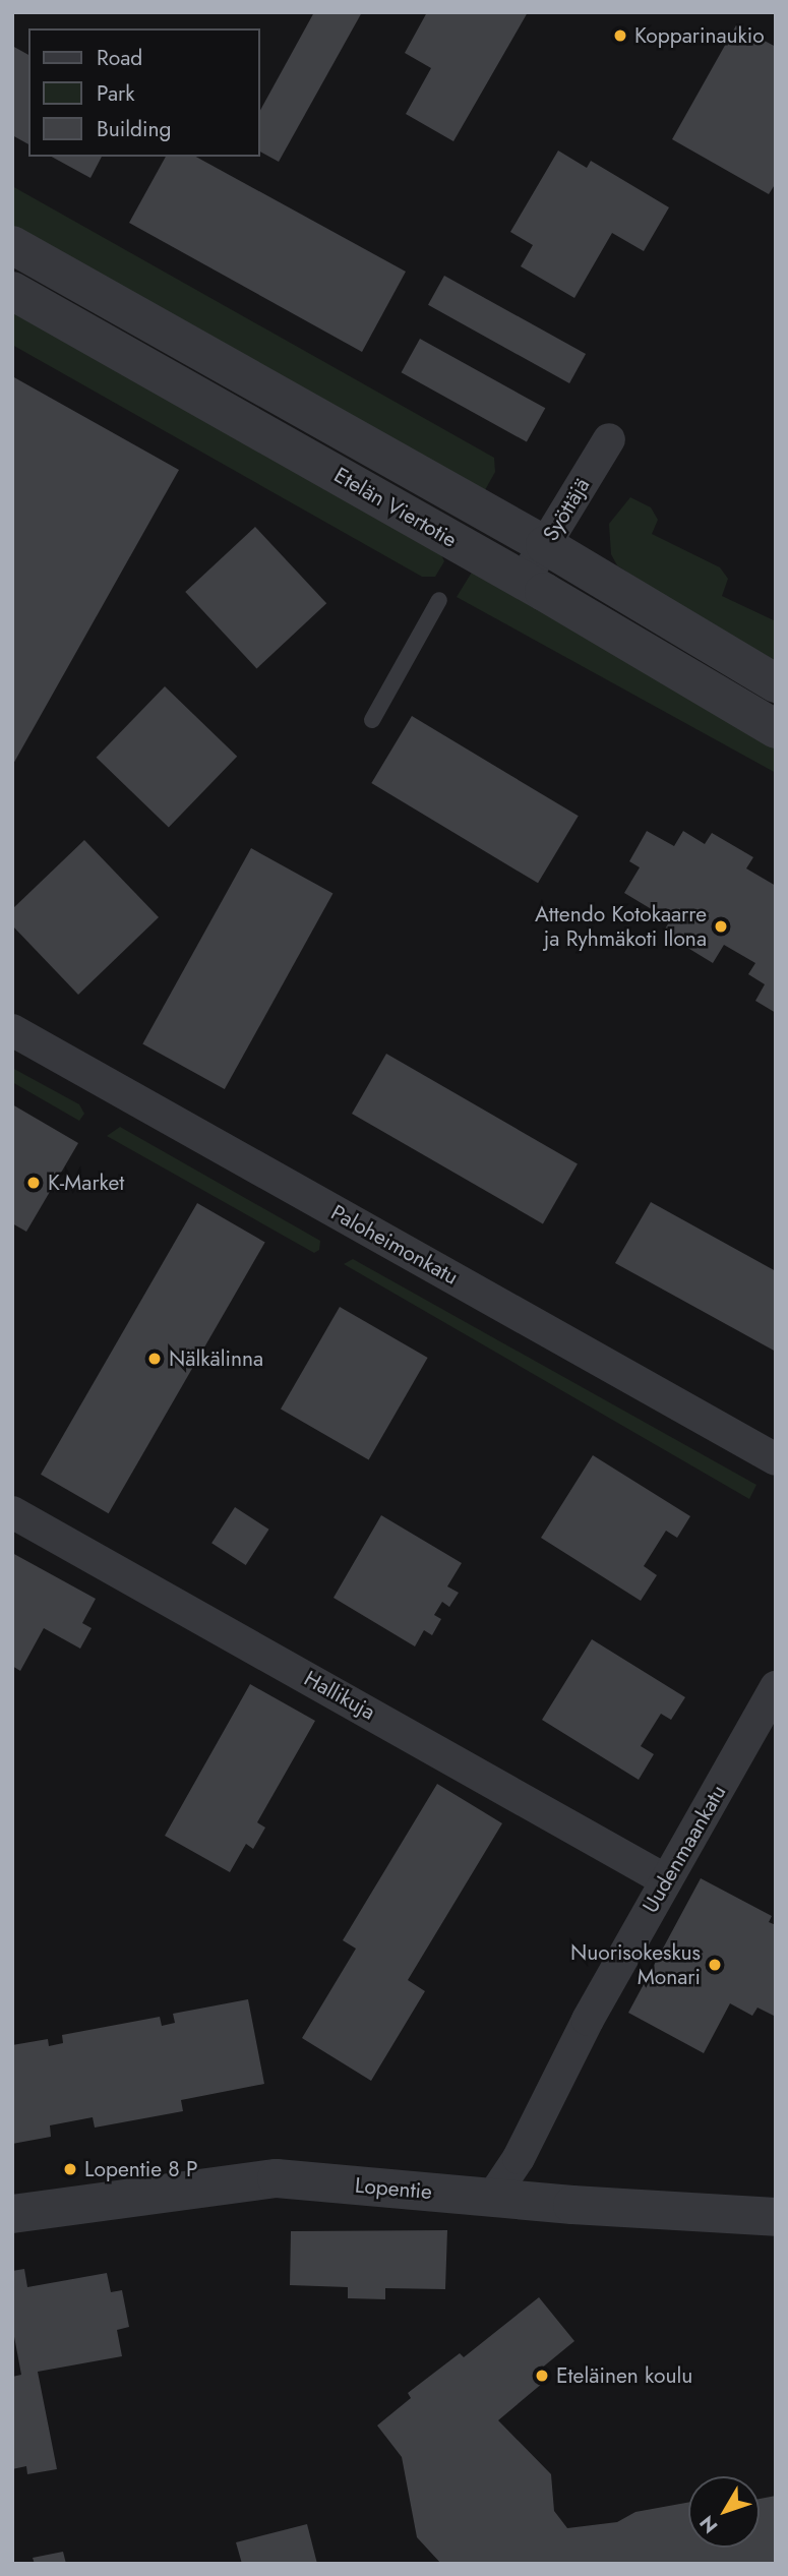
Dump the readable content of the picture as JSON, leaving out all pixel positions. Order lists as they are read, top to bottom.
{
  "streets": {
    "street": [
      "Etelän Viertotie",
      "Syöttäjä",
      "Paloheimonkatu",
      "Hallikuja",
      "Uudenmaankatu",
      "Lopentie"
    ]
  },
  "crossings": [
    ["Etelän Viertotie", "Syöttäjä"],
    ["Hallikuja", "Uudenmaankatu"],
    ["Uudenmaankatu", "Lopentie"]
  ],
  "places": [
    "Kopparinaukio",
    "Attendo Kotokaarre ja Ryhmäkoti Ilona",
    "K-Market",
    "Nälkälinna",
    "Nuorisokeskus Monari",
    "Lopentie 8 P",
    "Eteläinen koulu"
  ],
  "legend": ["Road", "Park", "Building"],
  "north": "bottom left"
}
